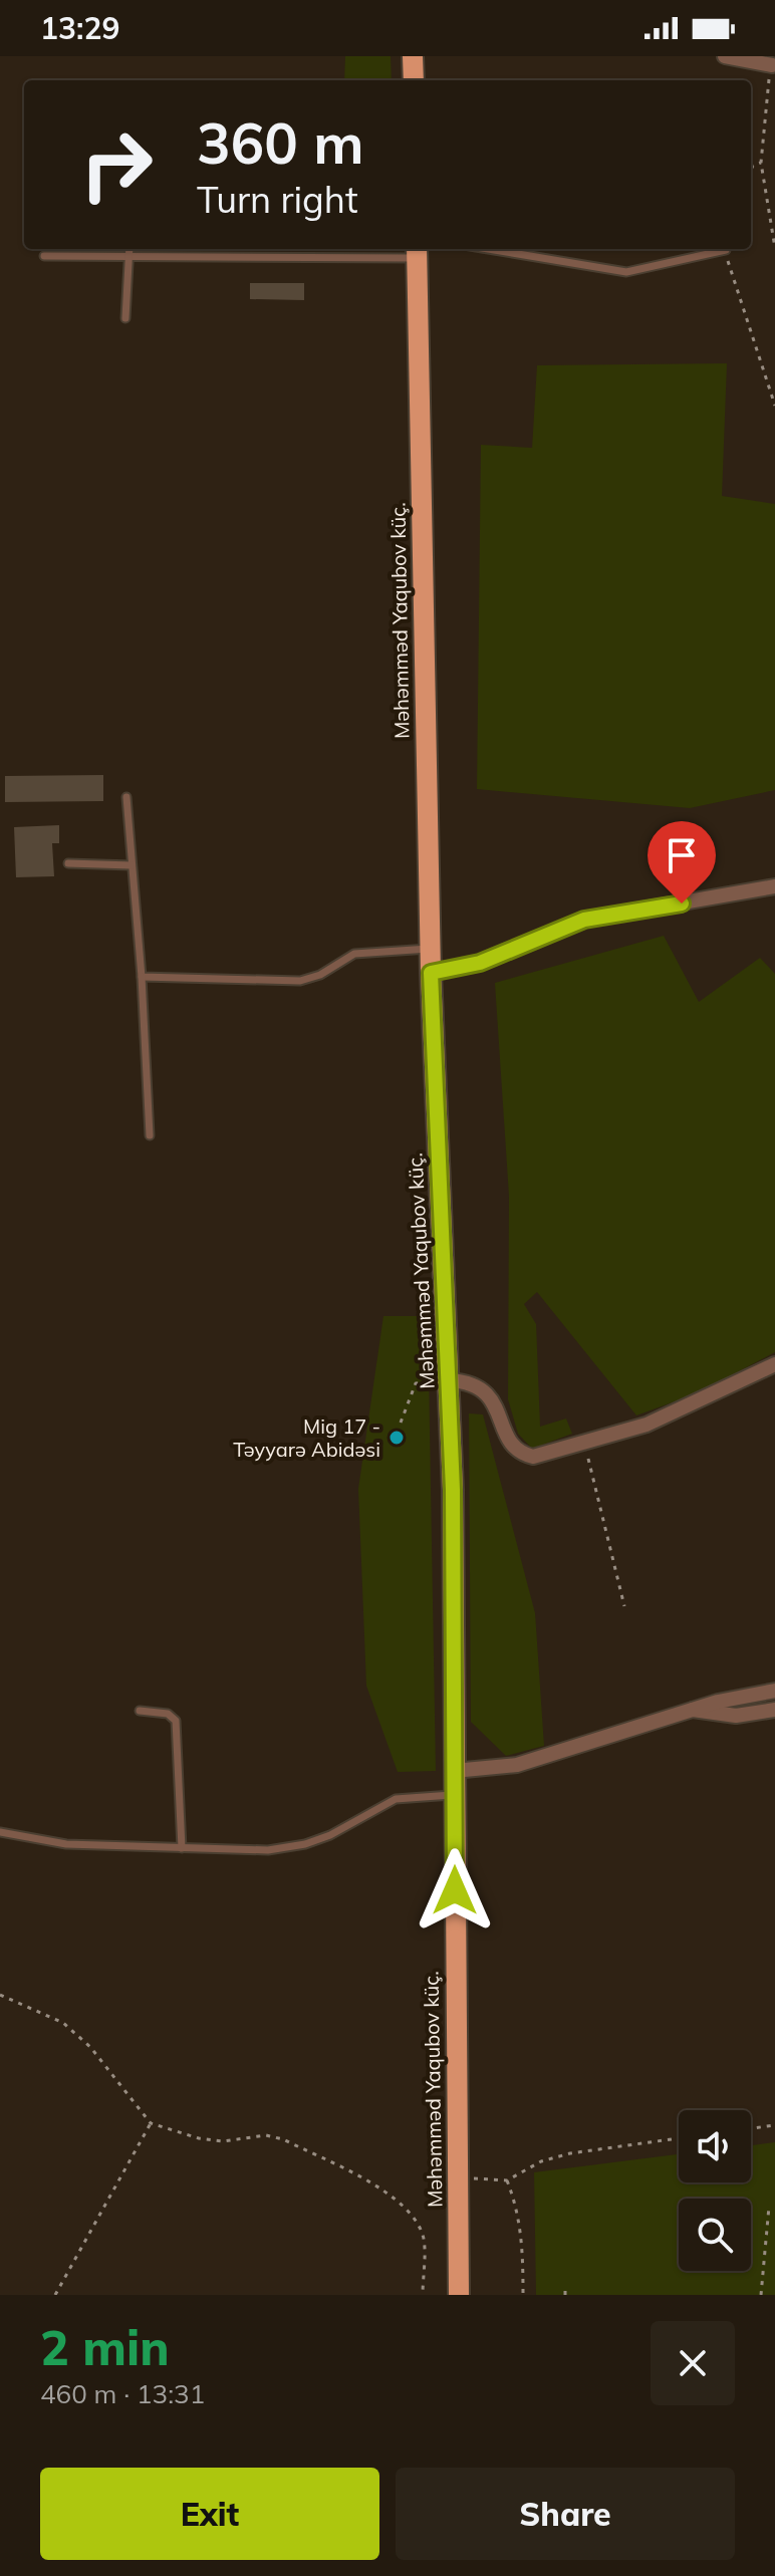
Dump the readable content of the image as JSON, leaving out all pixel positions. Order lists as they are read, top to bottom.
{
  "streets": {
    "main road": ["Məhəmməd Yaqubov küç."]
  },
  "places": ["Mig 17 - Təyyarə Abidəsi"],
  "page": {
    "status": "13:29",
    "turn": ["360 m", "Turn right"],
    "heading": ["2 min", "460 m · 13:31"],
    "buttons": ["Exit", "Share"]
  }
}
